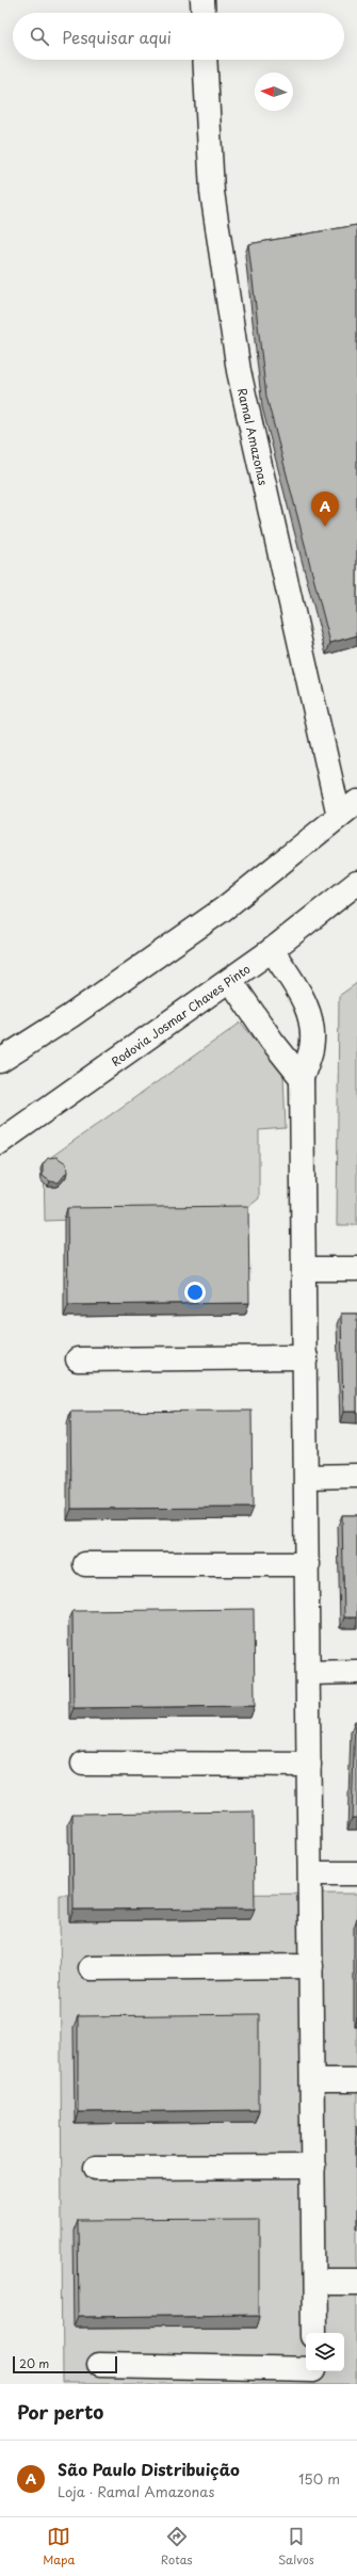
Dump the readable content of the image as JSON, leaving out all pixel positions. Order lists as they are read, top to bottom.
{
  "streets": {
    "street": ["Ramal Amazonas", "Rodovia Josmar Chaves Pinto"]
  },
  "scale_bar": "20 m",
  "north": "left",
  "page": {
    "search": "Pesquisar aqui",
    "pins": "A",
    "scale": "20 m",
    "heading": "Por perto",
    "list": [
      {
        "mark": "A",
        "name": "São Paulo Distribuição",
        "note": "Loja · Ramal Amazonas",
        "value": "150 m"
      }
    ],
    "nav": ["Mapa", "Rotas", "Salvos"]
  }
}
